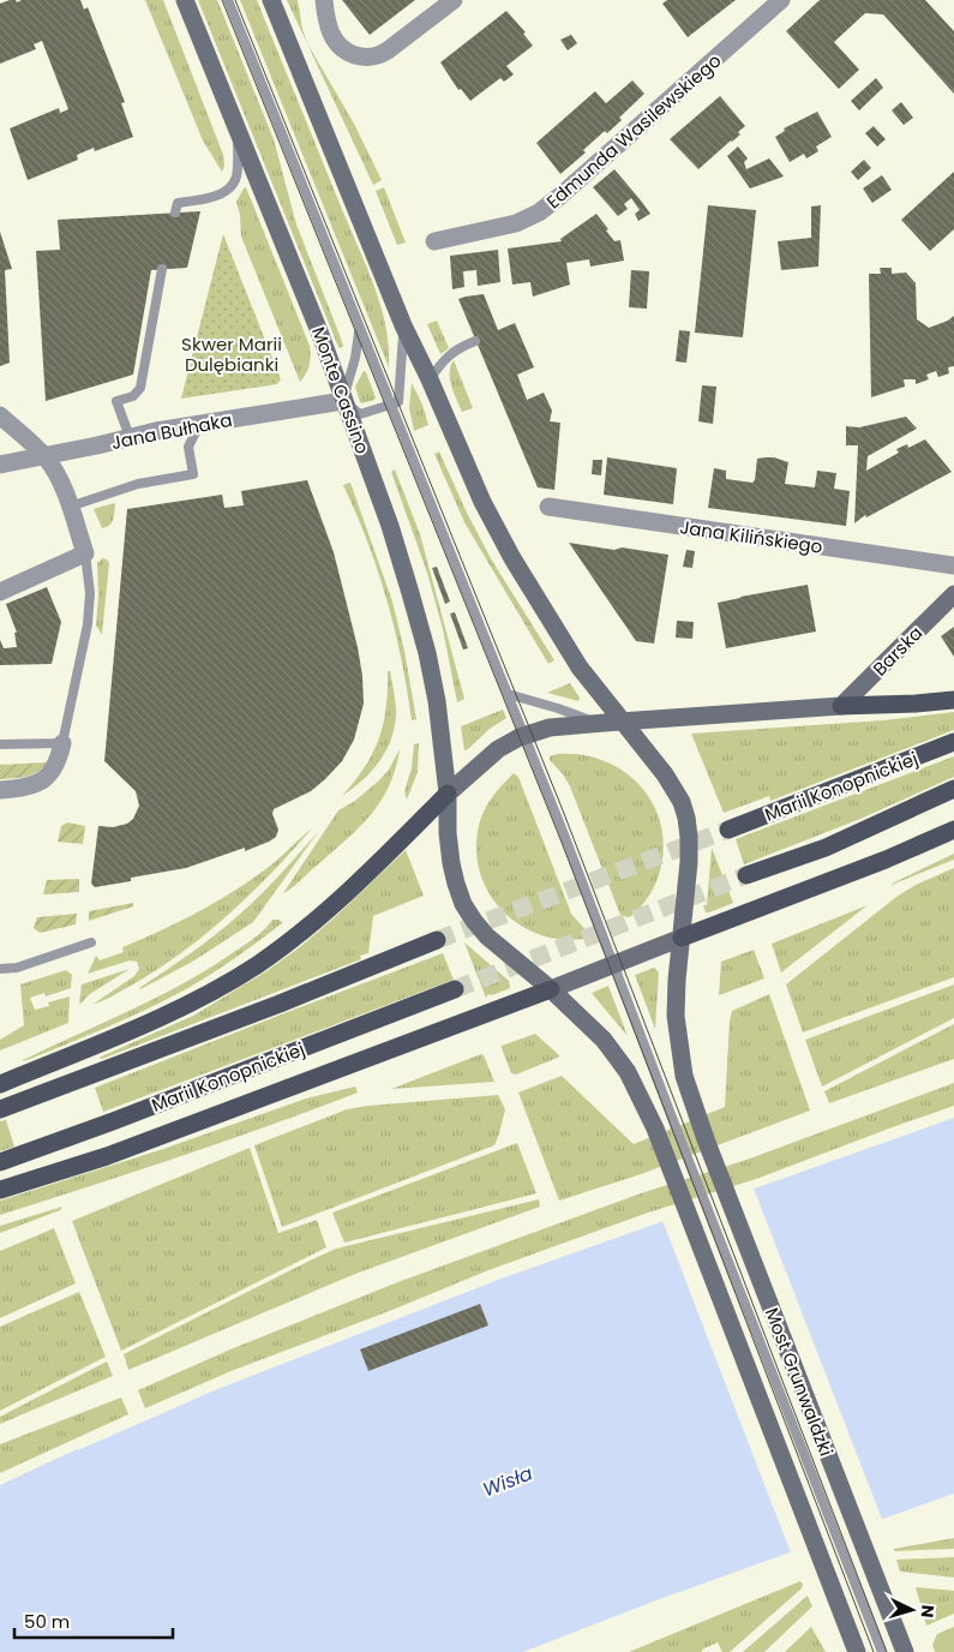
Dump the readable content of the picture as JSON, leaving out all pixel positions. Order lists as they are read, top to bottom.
{
  "streets": {
    "main road": [
      "Monte Cassino",
      "Barska",
      "Marii Konopnickiej",
      "Most Grunwaldzki"
    ],
    "street": ["Edmunda Wasilewskiego", "Jana Bułhaka", "Jana Kilińskiego"]
  },
  "crossings": [
    ["Monte Cassino", "Jana Bułhaka"]
  ],
  "water": ["Wisła"],
  "parks": ["Skwer Marii Dulębianki"],
  "scale_bar": "50 m",
  "north": "right"
}
